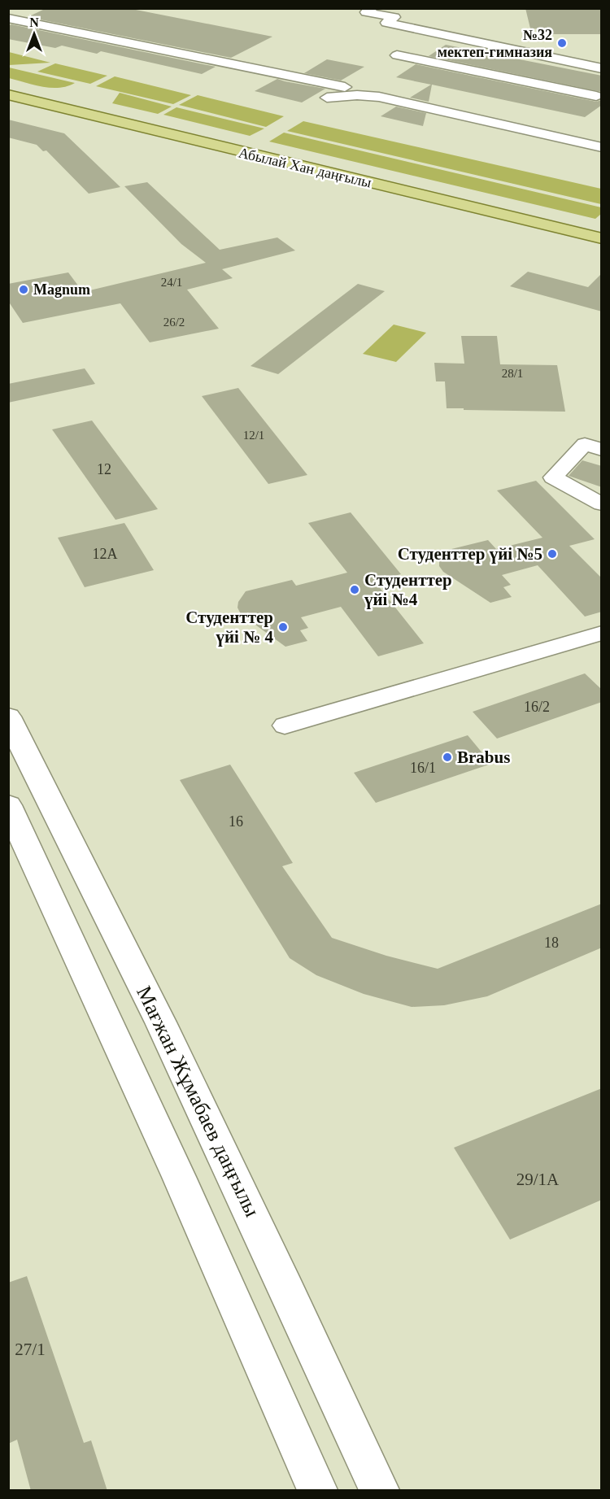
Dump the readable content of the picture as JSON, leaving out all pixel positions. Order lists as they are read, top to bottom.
{
  "streets": {
    "main road": ["Абылай Хан даңғылы", "Мағжан Жұмабаев даңғылы"]
  },
  "places": [
    "№32 мектеп-гимназия",
    "Magnum",
    "Студенттер үйі №5",
    "Студенттер үйі №4",
    "Студенттер үйі № 4",
    "Brabus"
  ],
  "house_numbers": [
    "24/1",
    "26/2",
    "28/1",
    "12/1",
    "12",
    "12А",
    "16/2",
    "16/1",
    "16",
    "18",
    "29/1А",
    "27/1"
  ],
  "north": "top"
}
